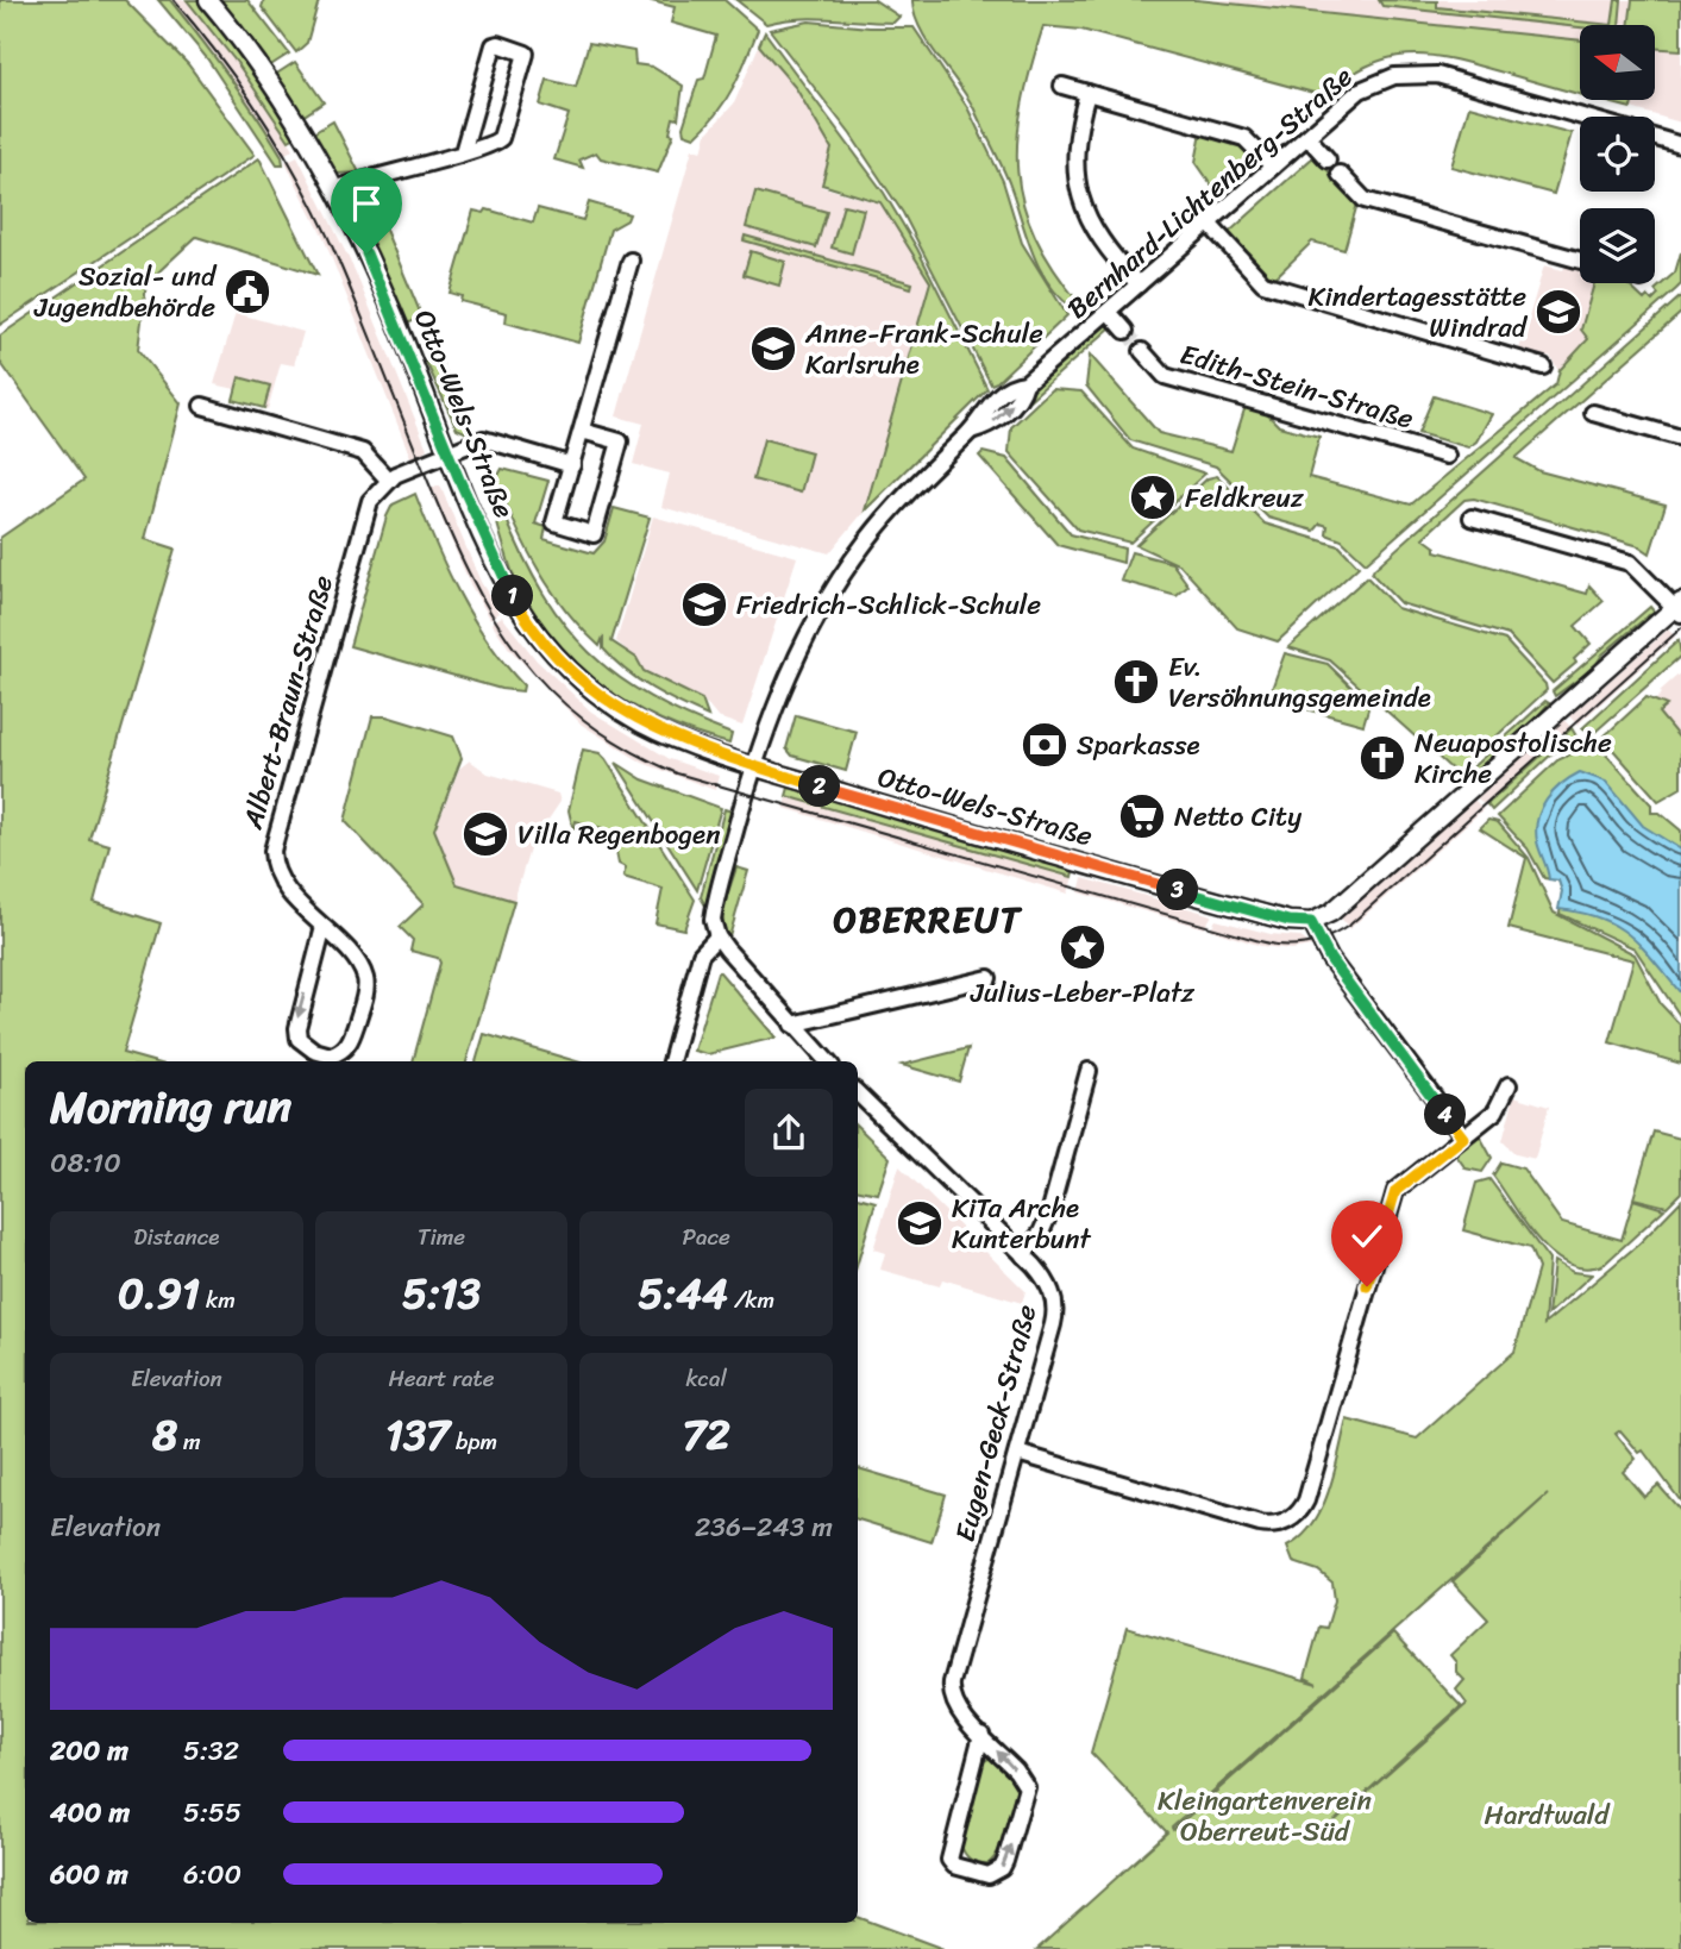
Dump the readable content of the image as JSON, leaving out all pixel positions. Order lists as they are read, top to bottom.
{
  "streets": {
    "street": [
      "Bernhard-Lichtenberg-Straße",
      "Edith-Stein-Straße",
      "Otto-Wels-Straße",
      "Albert-Braun-Straße",
      "Eugen-Geck-Straße"
    ]
  },
  "crossings": [
    ["Bernhard-Lichtenberg-Straße", "Otto-Wels-Straße"]
  ],
  "districts": ["OBERREUT"],
  "parks": ["Kleingartenverein Oberreut-Süd", "Hardtwald"],
  "places": {
    "public building": ["Sozial- und Jugendbehörde"],
    "school or university": [
      "Kindertagesstätte Windrad",
      "Anne-Frank-Schule Karlsruhe",
      "Friedrich-Schlick-Schule",
      "Villa Regenbogen",
      "KiTa Arche Kunterbunt"
    ],
    "place": ["Feldkreuz", "Julius-Leber-Platz"],
    "church": ["Ev. Versöhnungsgemeinde", "Neuapostolische Kirche"],
    "bank": ["Sparkasse"],
    "supermarket": ["Netto City"]
  },
  "north": "left",
  "page": {
    "pins": [
      "1",
      "2",
      "3",
      "4"
    ],
    "heading": ["Morning run", "08:10"],
    "stats": [
      ["Distance", "0.91 km"],
      ["Time", "5:13"],
      ["Pace", "5:44 /km"],
      ["Elevation", "8 m"],
      ["Heart rate", "137 bpm"],
      ["kcal", "72"]
    ],
    "chart": ["Elevation", "236–243 m"],
    "list": [
      {
        "name": "200 m",
        "note": "5:32"
      },
      {
        "name": "400 m",
        "note": "5:55"
      },
      {
        "name": "600 m",
        "note": "6:00"
      }
    ]
  }
}
